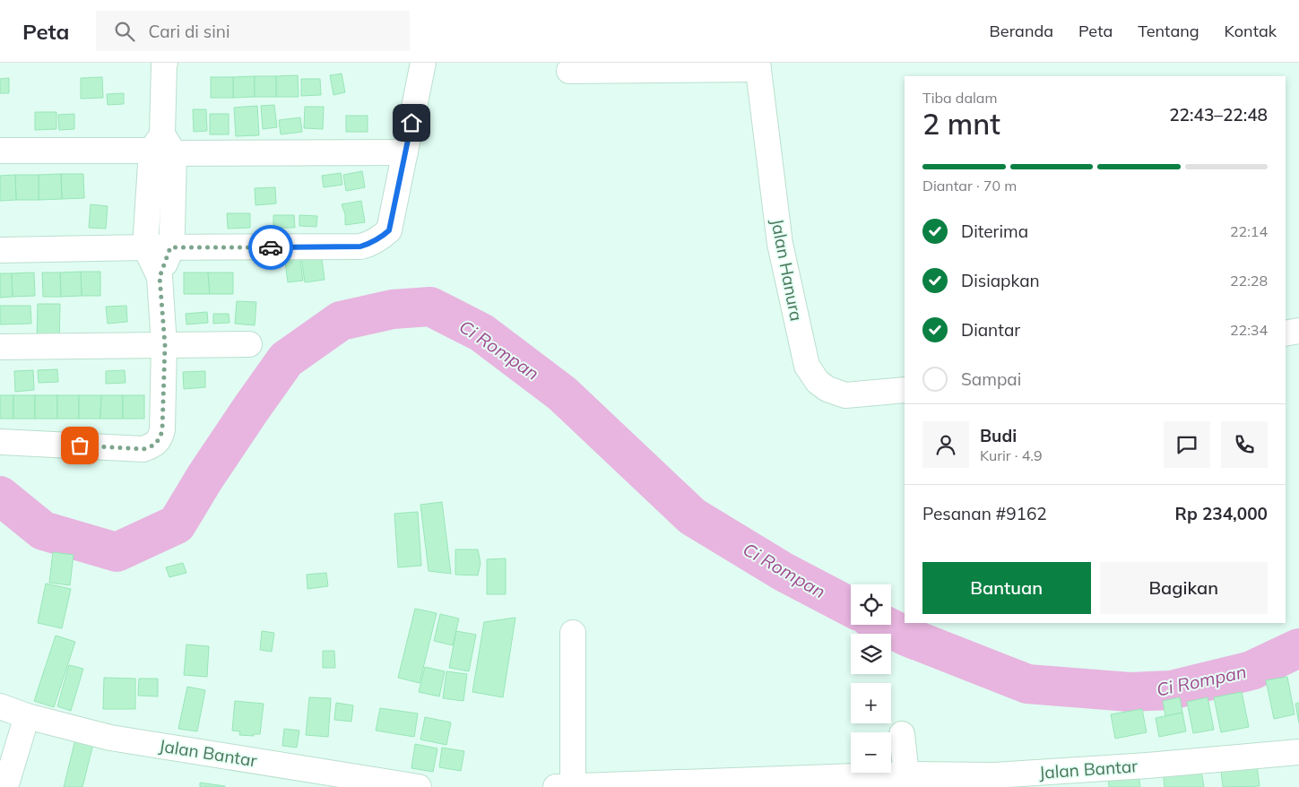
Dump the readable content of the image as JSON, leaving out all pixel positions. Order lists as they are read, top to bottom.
{
  "streets": {
    "street": ["Jalan Hanura", "Jalan Bantar"]
  },
  "water": ["Ci Rompan"],
  "page": {
    "header": "Peta",
    "search": "Cari di sini",
    "nav": [
      "Beranda",
      "Peta",
      "Tentang",
      "Kontak"
    ],
    "heading": ["2 mnt", "Tiba dalam", "22:43–22:48"],
    "panel": [
      "Budi",
      "Kurir · 4.9",
      "Pesanan #9162",
      "Rp 234,000"
    ],
    "bar": "Diantar · 70 m",
    "list": [
      ["Diterima", "22:14"],
      ["Disiapkan", "22:28"],
      ["Diantar", "22:34"],
      "Sampai"
    ],
    "buttons": ["Bantuan", "Bagikan"],
    "map_buttons": ["+", "−"]
  }
}
